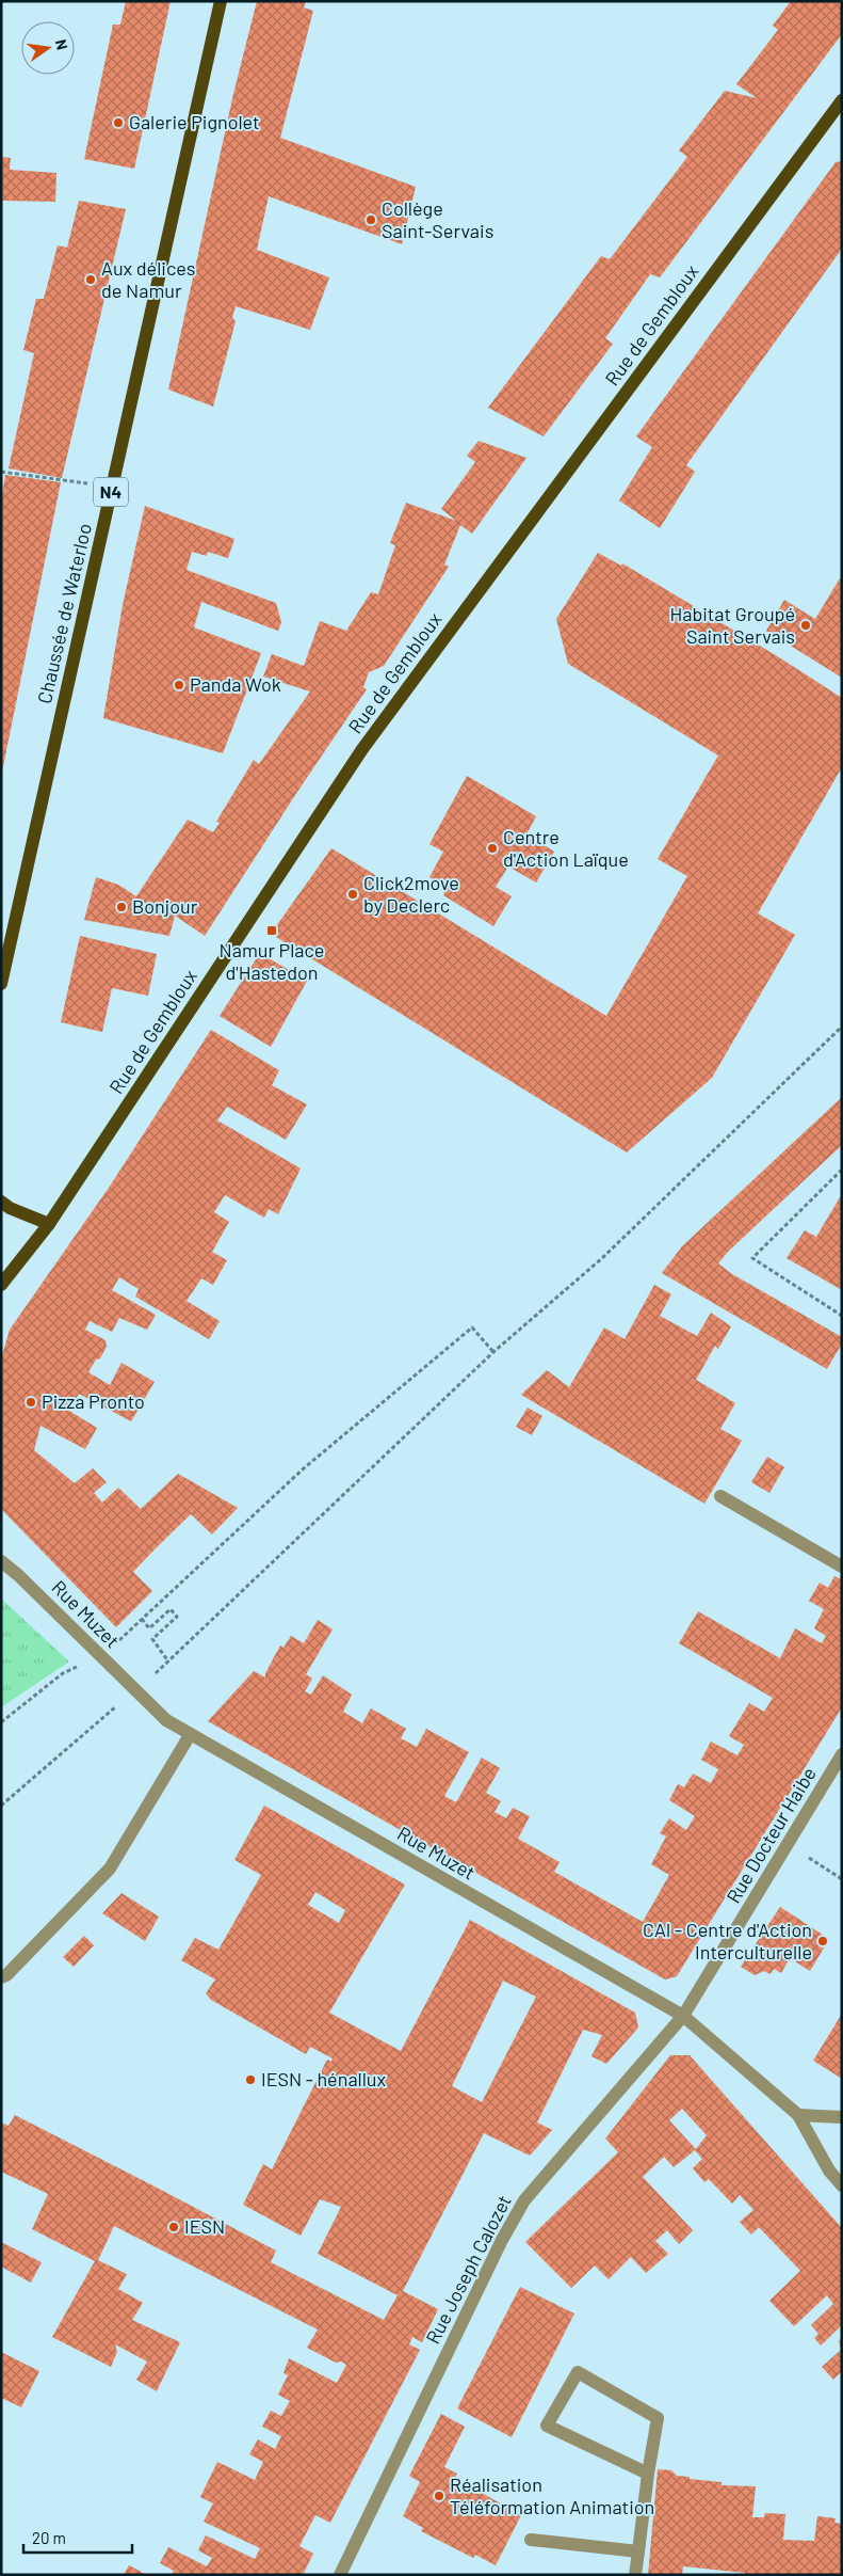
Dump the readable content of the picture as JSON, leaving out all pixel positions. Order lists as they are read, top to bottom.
{
  "streets": {
    "main road": ["Rue de Gembloux", "N4", "Chaussée de Waterloo"],
    "street": ["Rue Muzet", "Rue Docteur Haibe", "Rue Joseph Calozet"]
  },
  "crossings": [
    ["Rue Muzet", "Rue Docteur Haibe"],
    ["Rue Muzet", "Rue Joseph Calozet"],
    ["Rue Docteur Haibe", "Rue Joseph Calozet"]
  ],
  "places": {
    "other": [
      "Galerie Pignolet",
      "Collège Saint-Servais",
      "Aux délices de Namur",
      "Habitat Groupé Saint Servais",
      "Panda Wok",
      "Centre d'Action Laïque",
      "Click2move by Declerc",
      "Bonjour",
      "Pizza Pronto",
      "CAI - Centre d'Action Interculturelle",
      "IESN - hénallux",
      "IESN",
      "Réalisation Téléformation Animation"
    ],
    "transit": ["Namur Place d'Hastedon"]
  },
  "scale_bar": "20 m",
  "north": "right"
}
